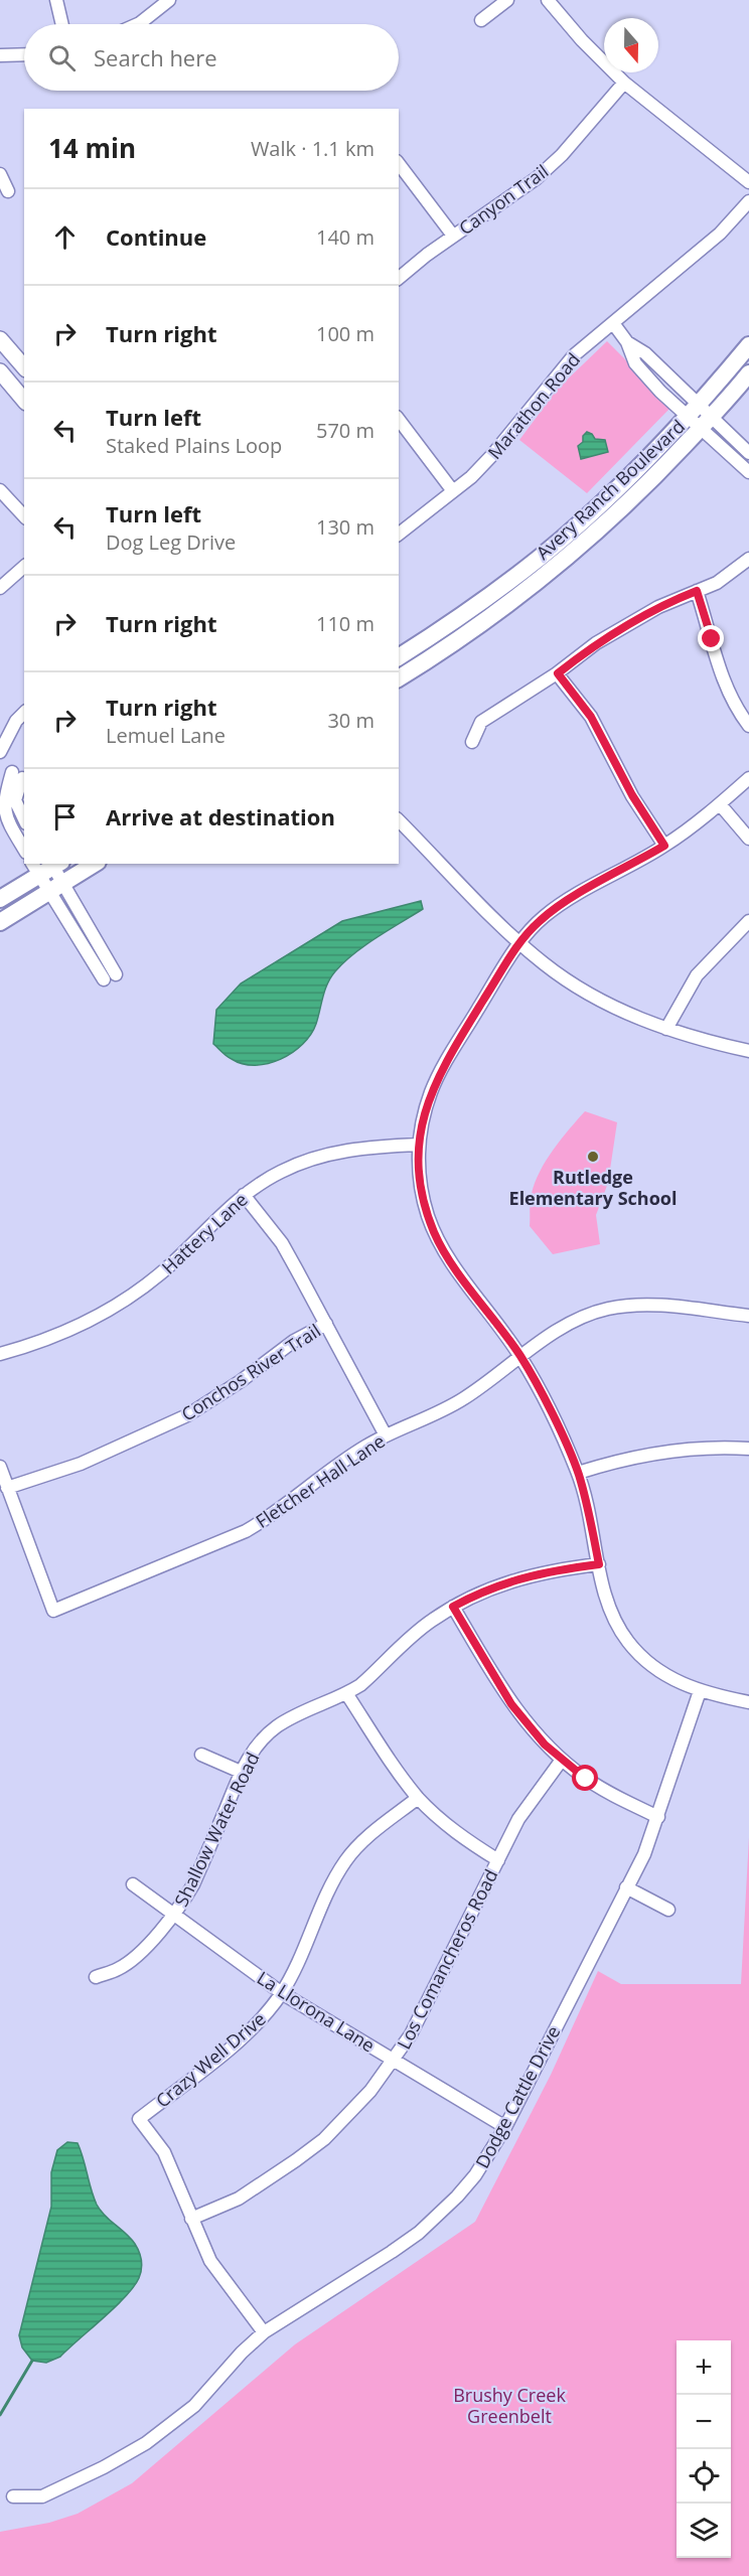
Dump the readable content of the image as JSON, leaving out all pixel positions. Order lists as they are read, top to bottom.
{
  "streets": {
    "main road": ["Avery Ranch Boulevard"],
    "street": [
      "Canyon Trail",
      "Marathon Road",
      "Hattery Lane",
      "Conchos River Trail",
      "Fletcher Hall Lane",
      "Shallow Water Road",
      "Los Comancheros Road",
      "La Llorona Lane",
      "Crazy Well Drive",
      "Dodge Cattle Drive"
    ]
  },
  "crossings": [
    ["Conchos River Trail", "Fletcher Hall Lane"],
    ["Shallow Water Road", "La Llorona Lane"],
    ["Los Comancheros Road", "La Llorona Lane"],
    ["Los Comancheros Road", "Crazy Well Drive"],
    ["La Llorona Lane", "Crazy Well Drive"],
    ["La Llorona Lane", "Dodge Cattle Drive"],
    ["Crazy Well Drive", "Dodge Cattle Drive"]
  ],
  "parks": ["Brushy Creek Greenbelt"],
  "places": ["Rutledge Elementary School"],
  "north": "bottom",
  "page": {
    "search": "Search here",
    "heading": ["14 min", "Walk · 1.1 km"],
    "list": [
      ["Continue", "140 m"],
      ["Turn right", "100 m"],
      ["Turn left", "Staked Plains Loop", "570 m"],
      ["Turn left", "Dog Leg Drive", "130 m"],
      ["Turn right", "110 m"],
      ["Turn right", "Lemuel Lane", "30 m"],
      "Arrive at destination"
    ],
    "map_buttons": ["+", "−"]
  }
}
